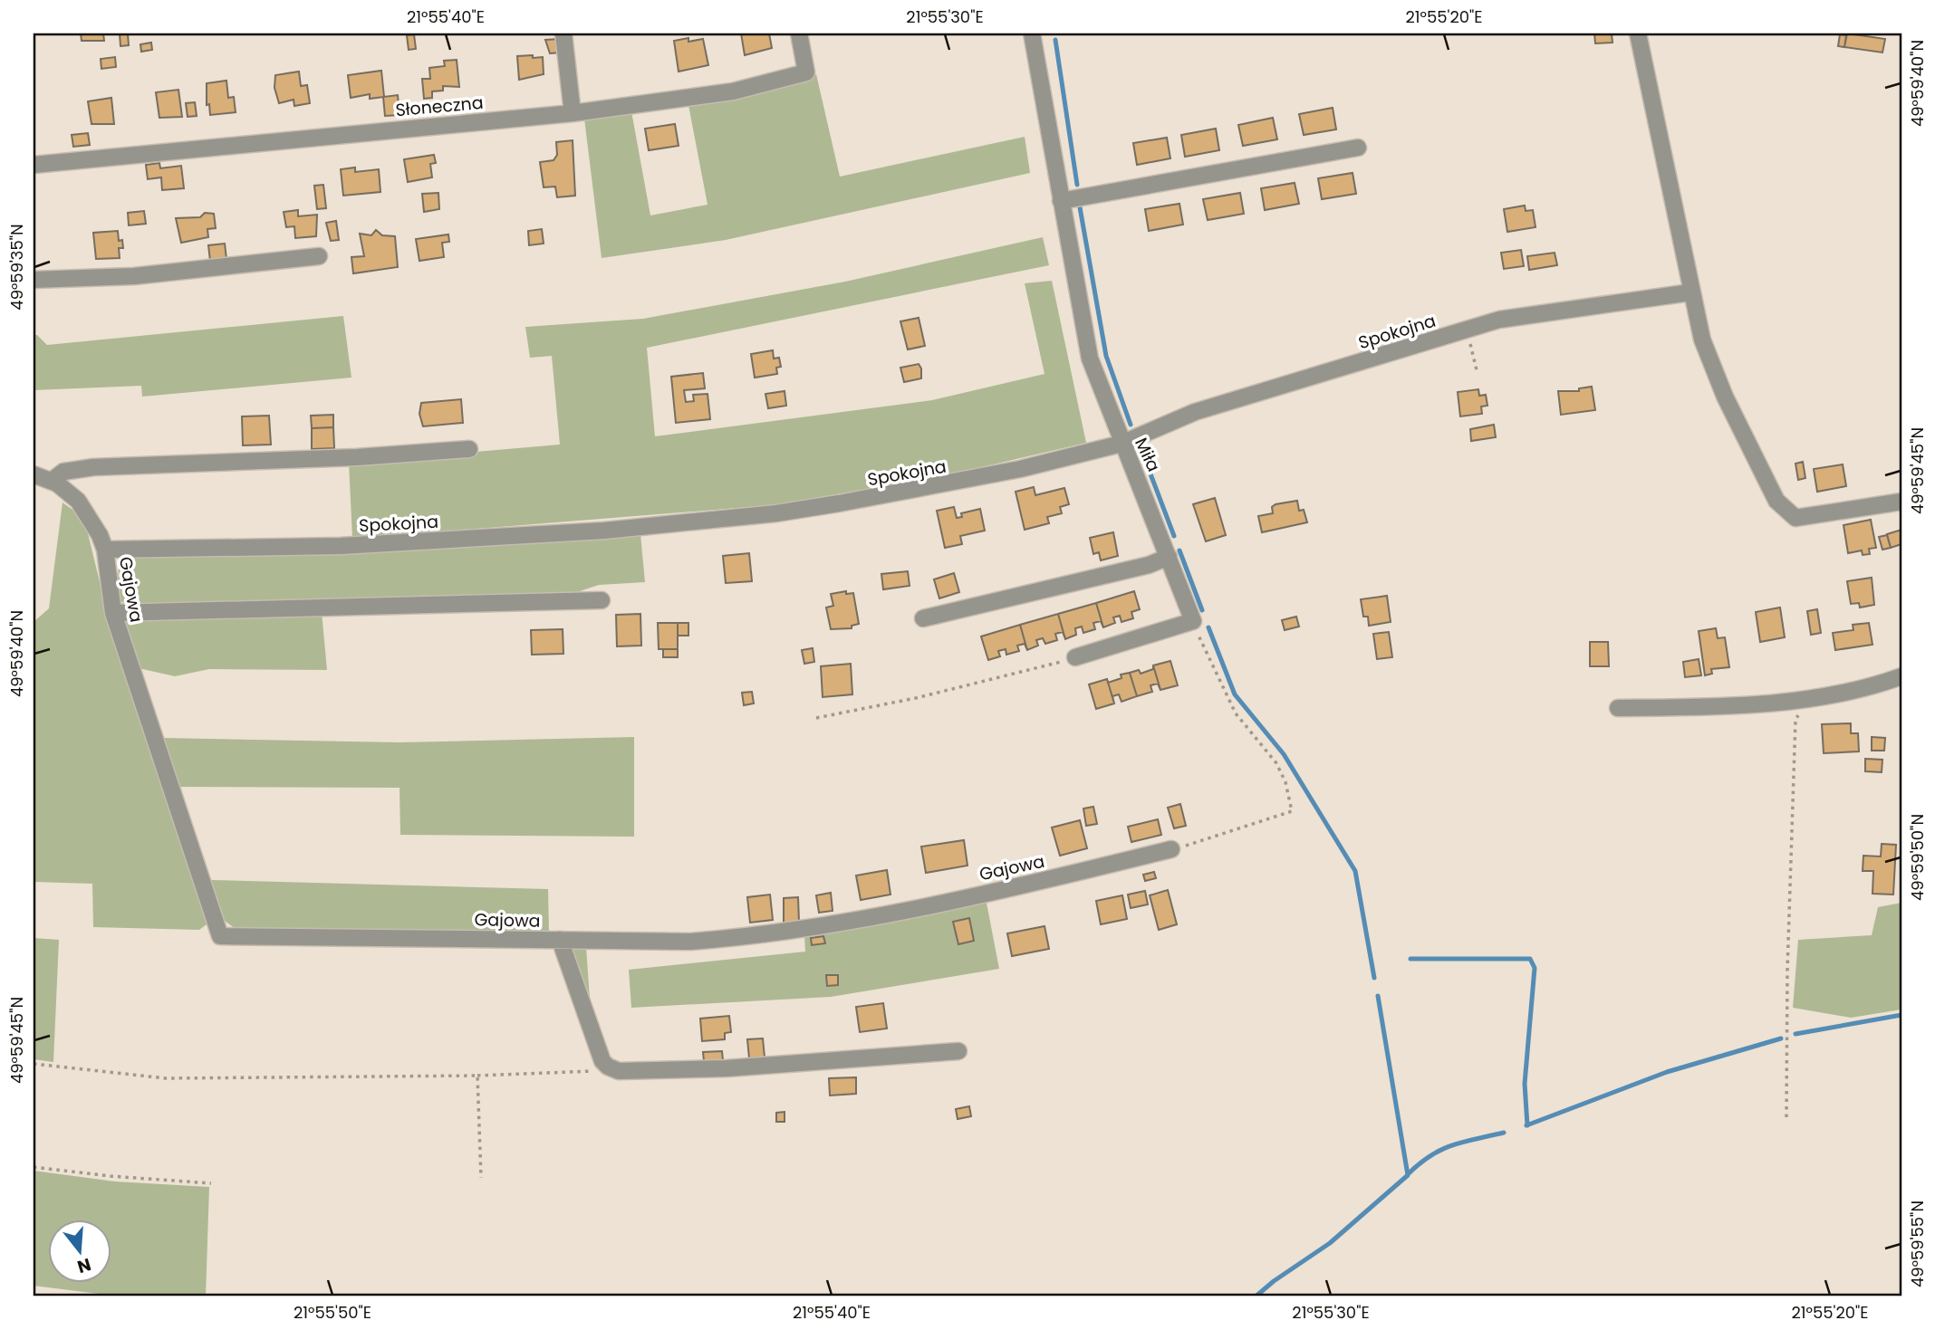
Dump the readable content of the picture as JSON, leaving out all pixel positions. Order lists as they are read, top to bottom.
{
  "streets": {
    "street": [
      "Słoneczna",
      "Spokojna",
      "Miła",
      "Gajowa"
    ]
  },
  "crossings": [
    ["Spokojna", "Miła"],
    ["Spokojna", "Gajowa"]
  ],
  "north": "bottom",
  "coordinates": [
    "21°55'40\"E",
    "21°55'30\"E",
    "21°55'20\"E",
    "49°59'40\"N",
    "49°59'35\"N",
    "49°59'45\"N",
    "49°59'50\"N",
    "49°59'55\"N",
    "21°55'50\"E"
  ]
}
